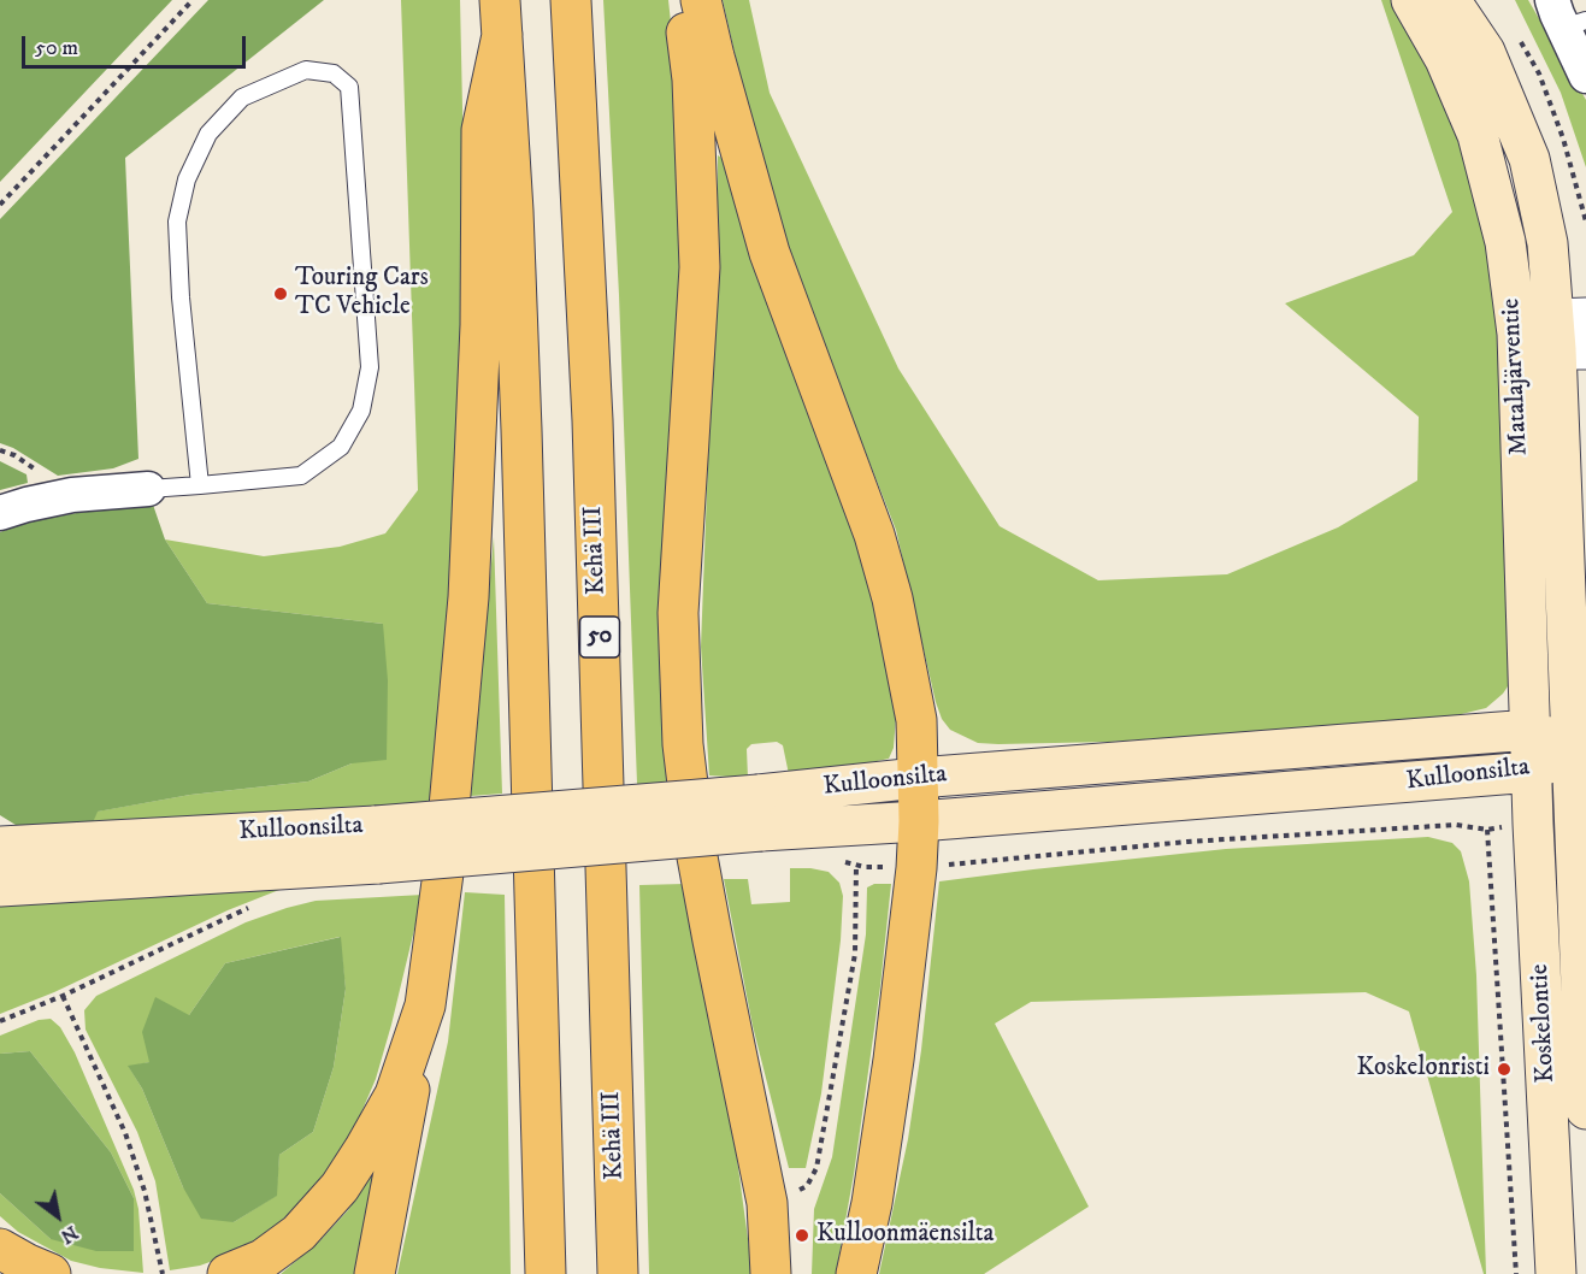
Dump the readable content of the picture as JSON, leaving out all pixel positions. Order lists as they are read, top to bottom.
{
  "streets": {
    "highway": ["Kehä III", "50"],
    "main road": ["Matalajärventie", "Kulloonsilta", "Koskelontie"]
  },
  "crossings": [
    ["Matalajärventie", "Kulloonsilta"],
    ["Matalajärventie", "Koskelontie"],
    ["Kulloonsilta", "Koskelontie"]
  ],
  "places": ["Touring Cars TC Vehicle", "Koskelonristi", "Kulloonmäensilta"],
  "scale_bar": "50 m",
  "north": "bottom right"
}
